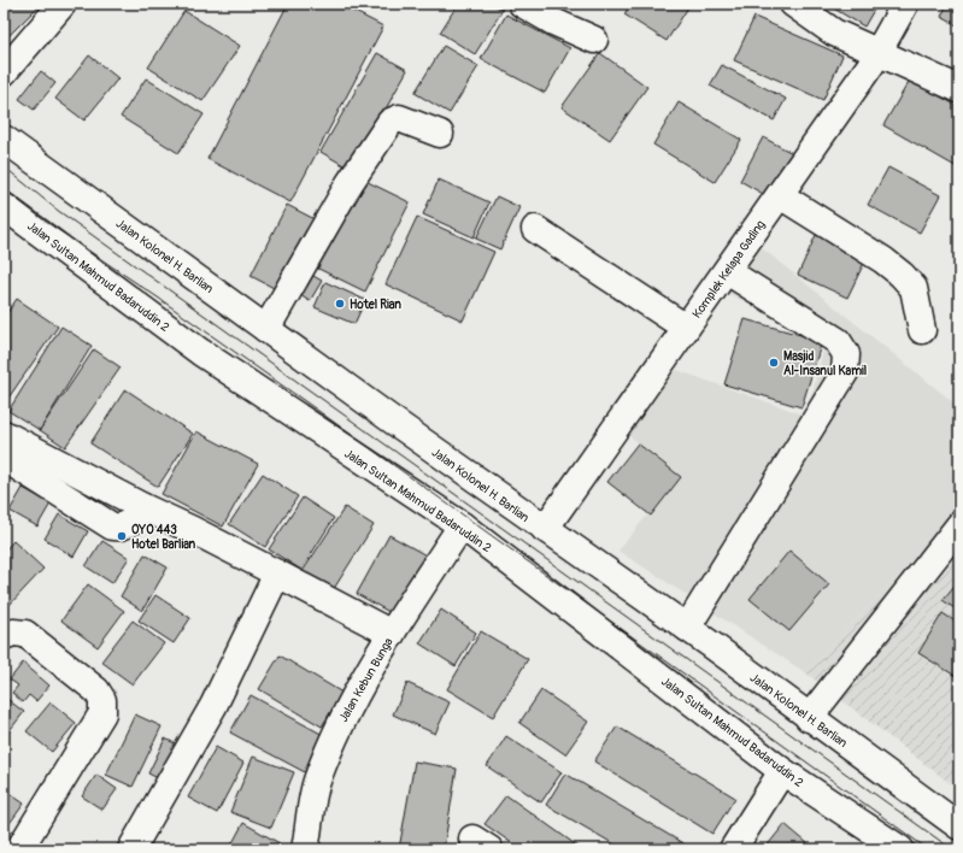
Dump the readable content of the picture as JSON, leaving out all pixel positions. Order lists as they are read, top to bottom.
{
  "streets": {
    "main road": [
      "Jalan Kolonel H. Barlian",
      "Komplek Kelapa Gading",
      "Jalan Sultan Mahmud Badaruddin 2",
      "Jalan Kebun Bunga"
    ]
  },
  "crossings": [
    ["Jalan Kolonel H. Barlian", "Komplek Kelapa Gading"],
    ["Jalan Sultan Mahmud Badaruddin 2", "Jalan Kebun Bunga"]
  ],
  "places": ["Hotel Rian", "Masjid Al-Insanul Kamil", "OYO 443 Hotel Barlian"]
}
